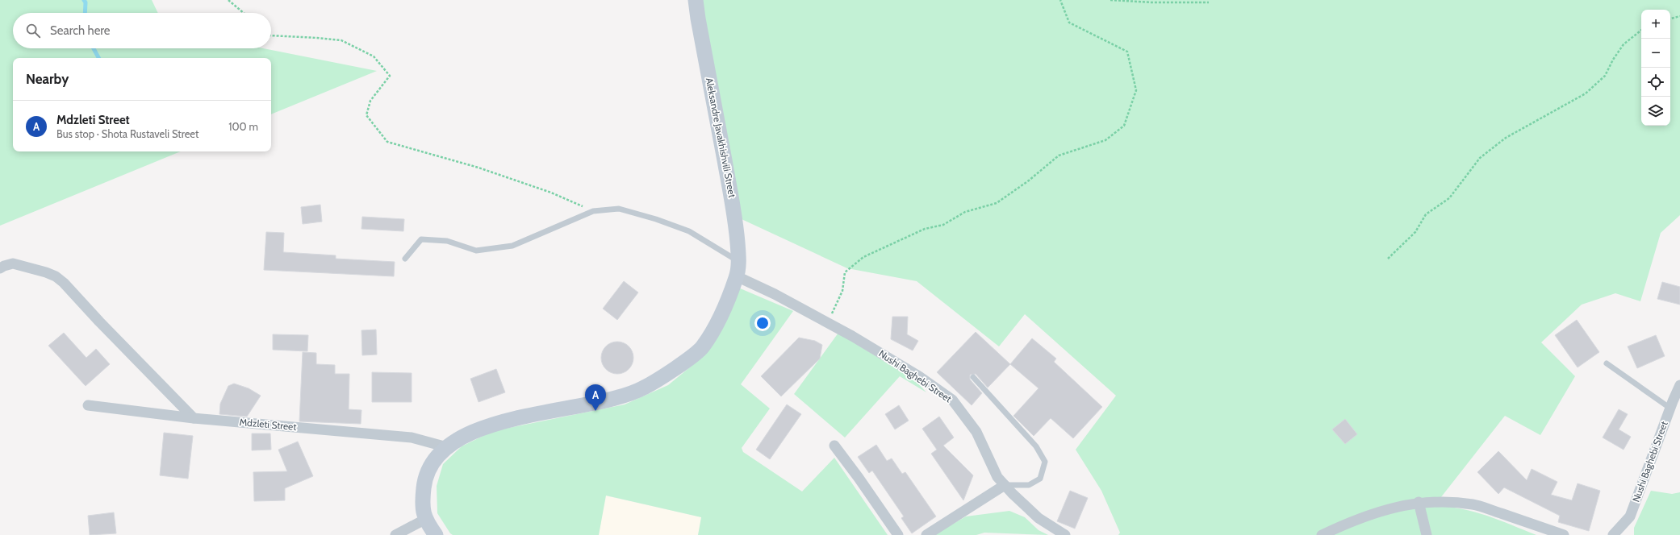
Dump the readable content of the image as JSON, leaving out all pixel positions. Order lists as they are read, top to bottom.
{
  "streets": {
    "main road": ["Aleksandre Javakhishvili Street"],
    "street": ["Nushi Baghebi Street", "Mdzleti Street"]
  },
  "crossings": [
    ["Aleksandre Javakhishvili Street", "Nushi Baghebi Street"]
  ],
  "page": {
    "map_buttons": ["+", "−"],
    "search": "Search here",
    "heading": "Nearby",
    "list": [
      {
        "mark": "A",
        "name": "Mdzleti Street",
        "note": "Bus stop · Shota Rustaveli Street",
        "value": "100 m"
      }
    ],
    "pins": "A"
  }
}
